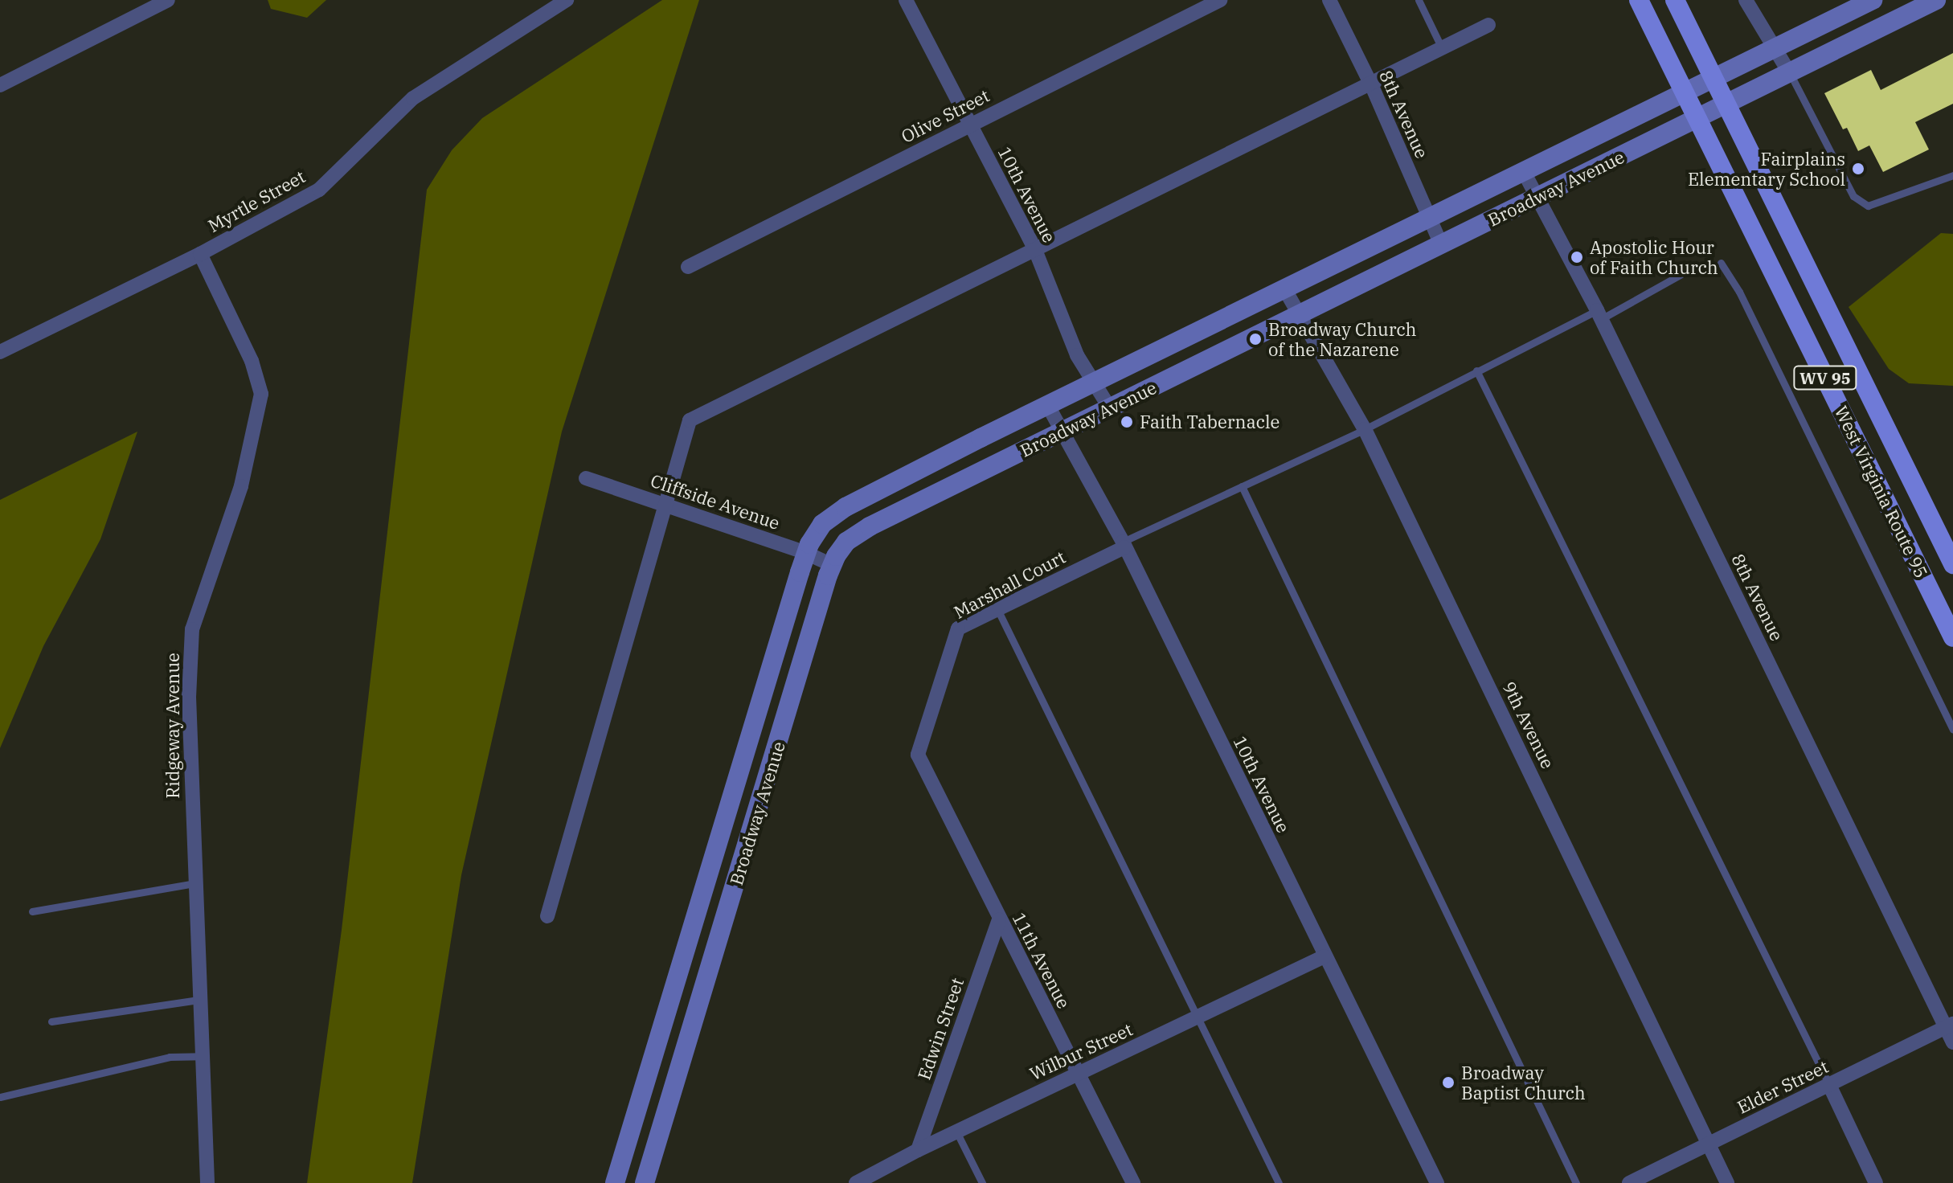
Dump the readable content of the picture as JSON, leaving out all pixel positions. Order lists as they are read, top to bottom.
{
  "streets": {
    "main road": ["Broadway Avenue", "WV 95", "West Virginia Route 95"],
    "street": [
      "8th Avenue",
      "Olive Street",
      "10th Avenue",
      "Myrtle Street",
      "Cliffside Avenue",
      "Marshall Court",
      "9th Avenue",
      "Ridgeway Avenue",
      "11th Avenue",
      "Edwin Street",
      "Wilbur Street",
      "Elder Street"
    ]
  },
  "crossings": [
    ["8th Avenue", "Broadway Avenue"],
    ["8th Avenue", "Elder Street"],
    ["Olive Street", "10th Avenue"],
    ["Broadway Avenue", "10th Avenue"],
    ["Broadway Avenue", "West Virginia Route 95"],
    ["Broadway Avenue", "Cliffside Avenue"],
    ["Broadway Avenue", "9th Avenue"],
    ["10th Avenue", "Marshall Court"],
    ["10th Avenue", "Wilbur Street"],
    ["Myrtle Street", "Ridgeway Avenue"],
    ["Marshall Court", "11th Avenue"],
    ["9th Avenue", "Elder Street"],
    ["11th Avenue", "Edwin Street"],
    ["11th Avenue", "Wilbur Street"],
    ["Edwin Street", "Wilbur Street"]
  ],
  "places": [
    "Fairplains Elementary School",
    "Apostolic Hour of Faith Church",
    "Broadway Church of the Nazarene",
    "Faith Tabernacle",
    "Broadway Baptist Church"
  ]
}
